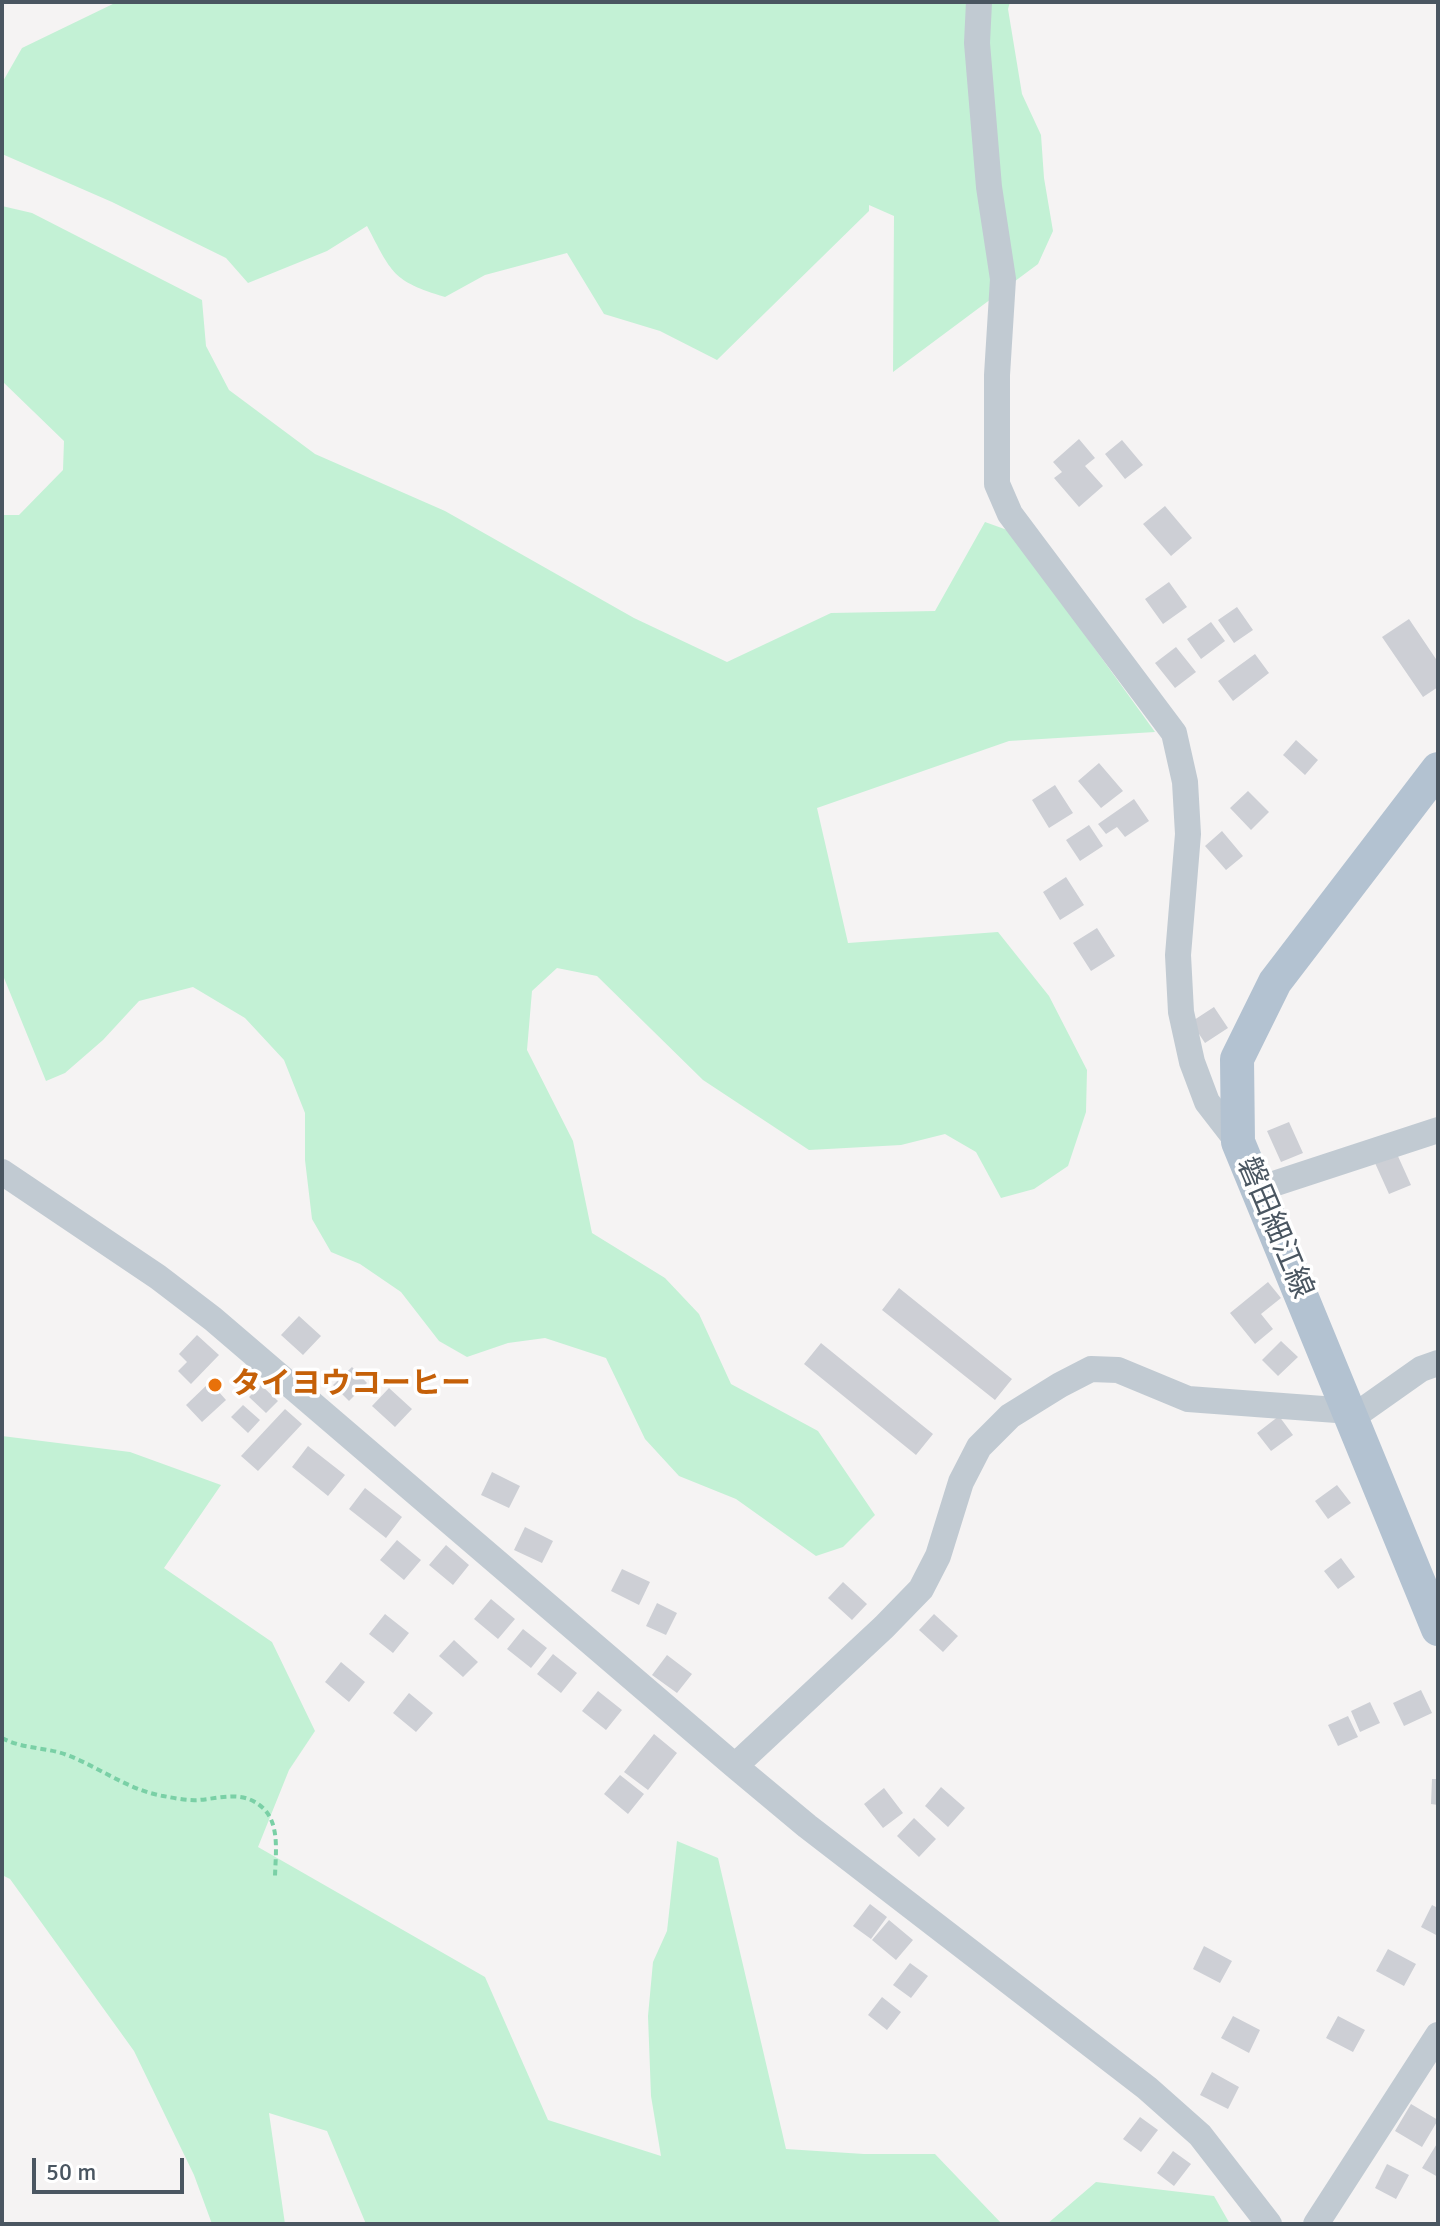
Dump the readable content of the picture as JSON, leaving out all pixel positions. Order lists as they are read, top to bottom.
{
  "streets": {
    "main road": ["磐田細江線"]
  },
  "places": ["タイヨウコーヒー"],
  "scale_bar": "50 m"
}
